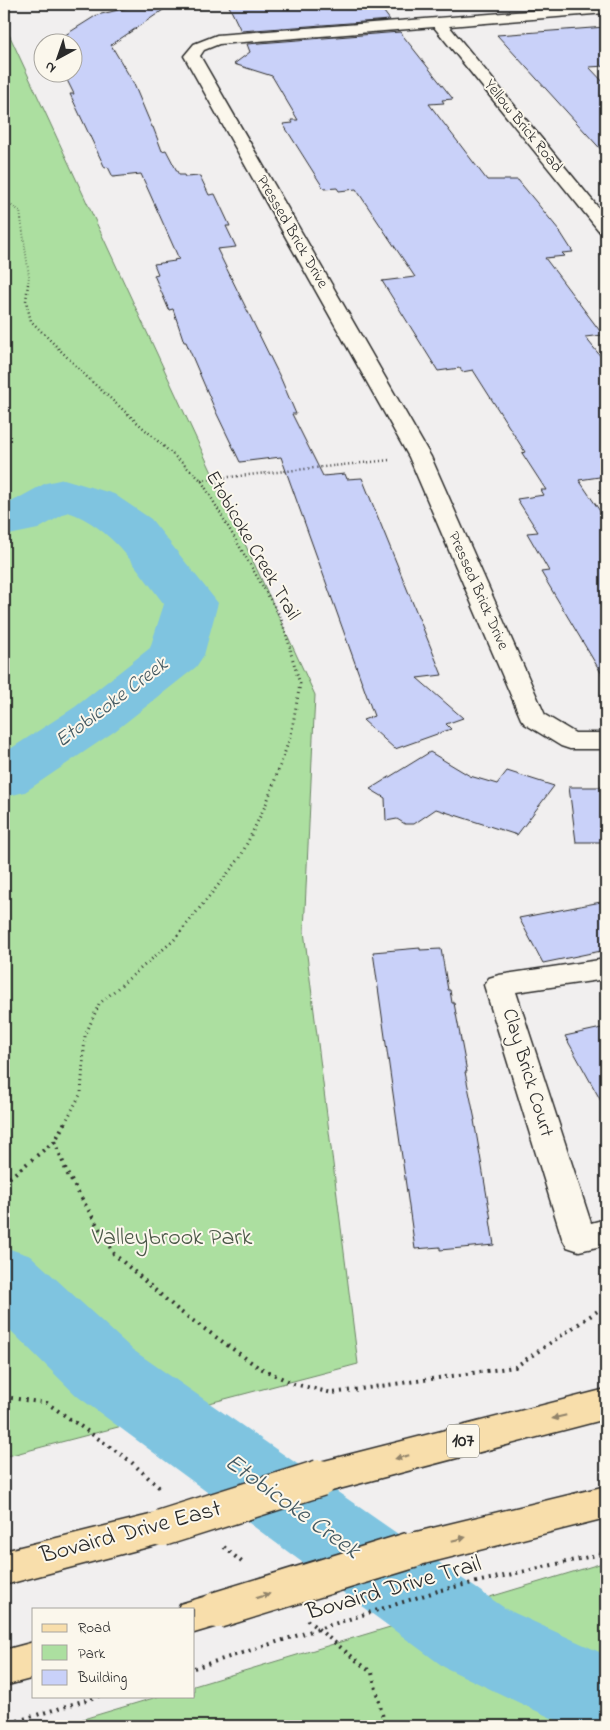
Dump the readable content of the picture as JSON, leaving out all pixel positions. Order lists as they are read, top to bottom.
{
  "streets": {
    "main road": ["107", "Bovaird Drive East"],
    "street": ["Yellow Brick Road", "Pressed Brick Drive", "Clay Brick Court"],
    "path": ["Etobicoke Creek Trail", "Bovaird Drive Trail"]
  },
  "crossings": [
    ["Yellow Brick Road", "Pressed Brick Drive"]
  ],
  "water": ["Etobicoke Creek"],
  "parks": ["Valleybrook Park"],
  "legend": ["Road", "Park", "Building"],
  "north": "bottom left"
}
